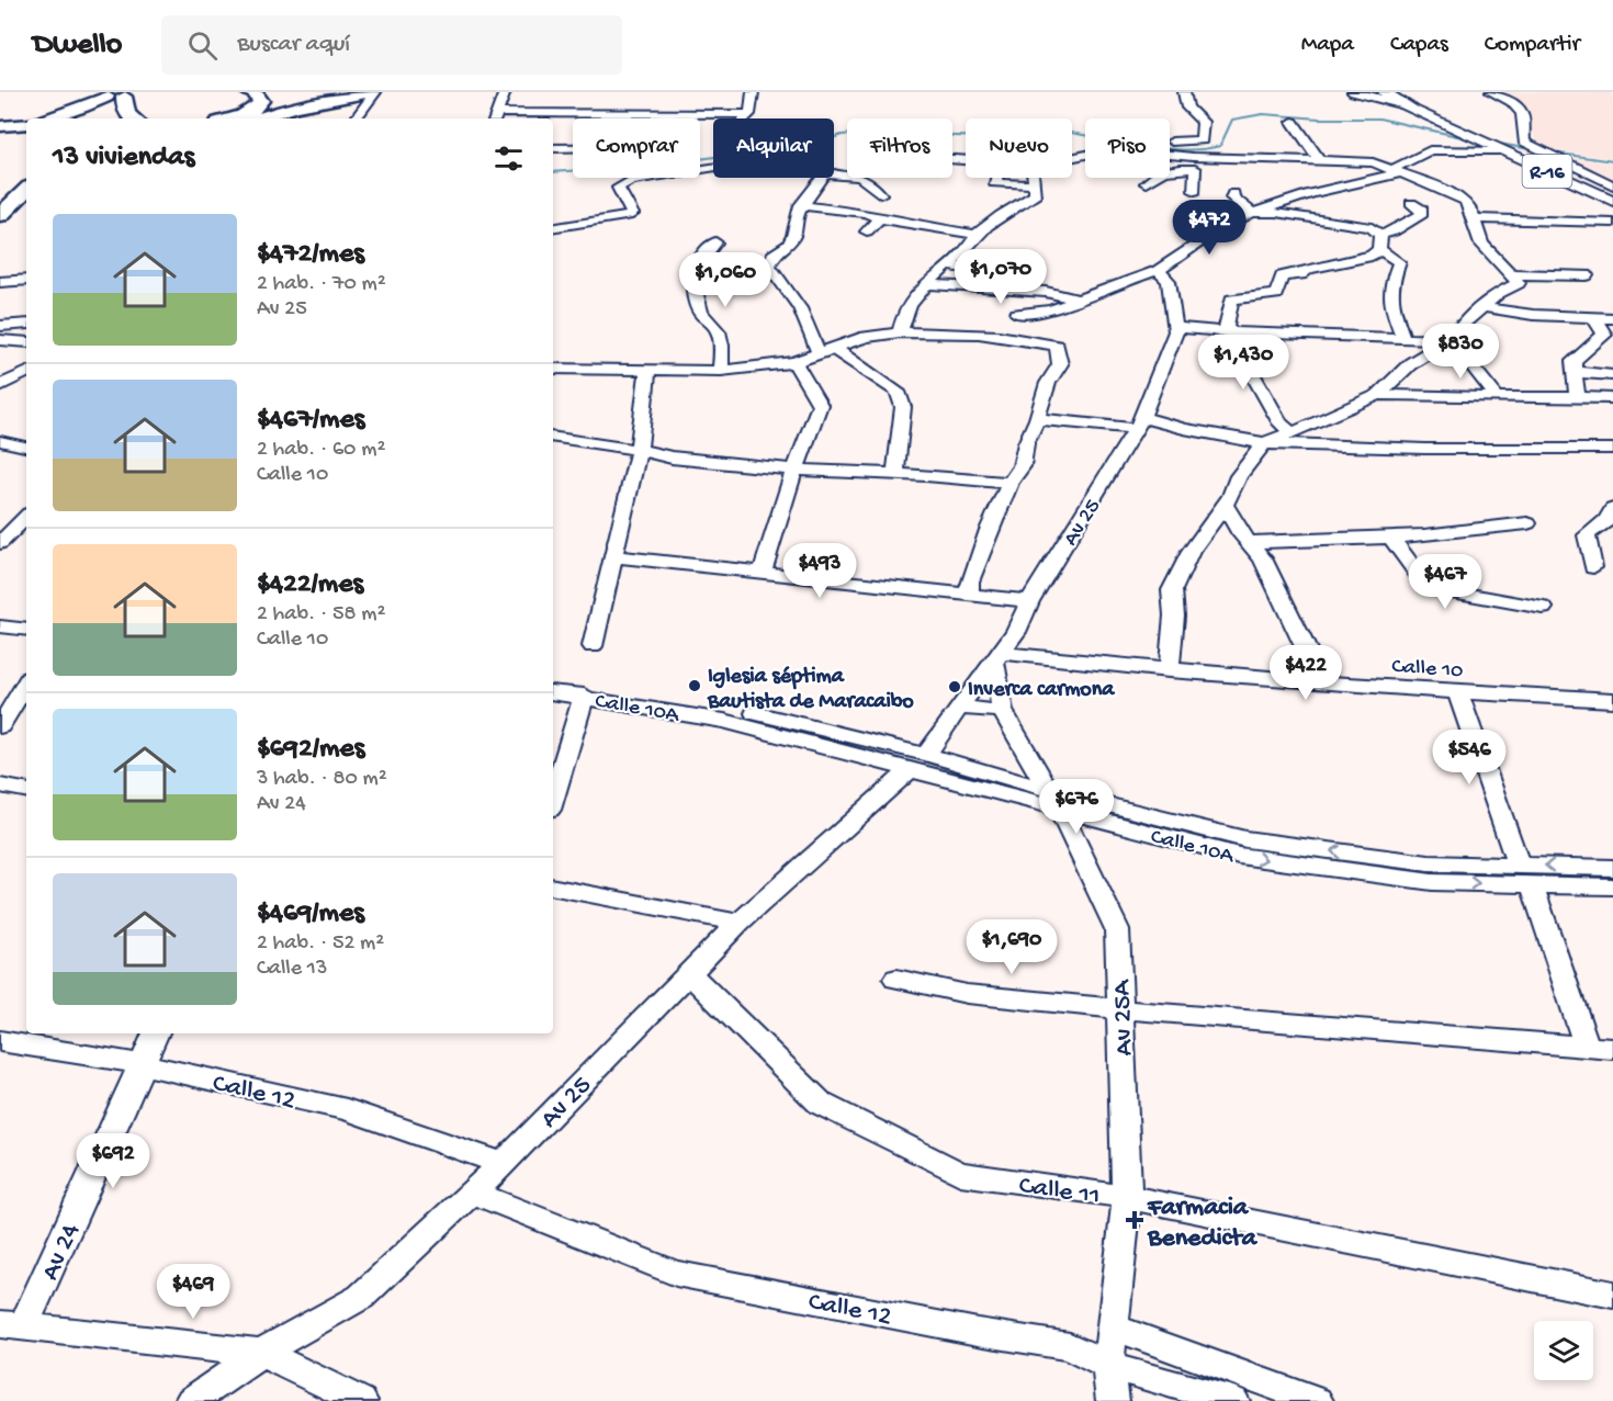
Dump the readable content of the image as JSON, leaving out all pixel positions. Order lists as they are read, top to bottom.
{
  "streets": {
    "main road": ["R-16"],
    "street": [
      "Av 25",
      "Calle 10",
      "Calle 10A",
      "Av 25A",
      "Calle 12",
      "Calle 11",
      "Av 24"
    ]
  },
  "crossings": [
    ["Av 25", "Calle 10"],
    ["Av 25", "Calle 10A"],
    ["Av 25", "Av 25A"],
    ["Av 25", "Calle 12"],
    ["Av 25", "Calle 11"],
    ["Calle 10", "Av 25A"],
    ["Calle 10A", "Av 25A"],
    ["Av 25A", "Calle 12"],
    ["Av 25A", "Calle 11"],
    ["Calle 12", "Av 24"]
  ],
  "places": {
    "other": ["Iglesia séptima Bautista de Maracaibo", "Inverca carmona"],
    "health": ["Farmacia Benedicta"]
  },
  "page": {
    "header": "Dwello",
    "search": "Buscar aquí",
    "nav": ["Mapa", "Capas", "Compartir"],
    "chip": [
      "Comprar",
      "Alquilar",
      "Filtros",
      "Nuevo",
      "Piso"
    ],
    "heading": "13 viviendas",
    "list": [
      {
        "name": "$472/mes",
        "note": "2 hab. · 70 m² · Av 25"
      },
      {
        "name": "$467/mes",
        "note": "2 hab. · 60 m² · Calle 10"
      },
      {
        "name": "$422/mes",
        "note": "2 hab. · 58 m² · Calle 10"
      },
      {
        "name": "$692/mes",
        "note": "3 hab. · 80 m² · Av 24"
      },
      {
        "name": "$469/mes",
        "note": "2 hab. · 52 m² · Calle 13"
      }
    ],
    "price": [
      "$472",
      "$1,070",
      "$1,060",
      "$830",
      "$1,430",
      "$493",
      "$467",
      "$422",
      "$546",
      "$676",
      "$1,690",
      "$692",
      "$469"
    ]
  }
}
